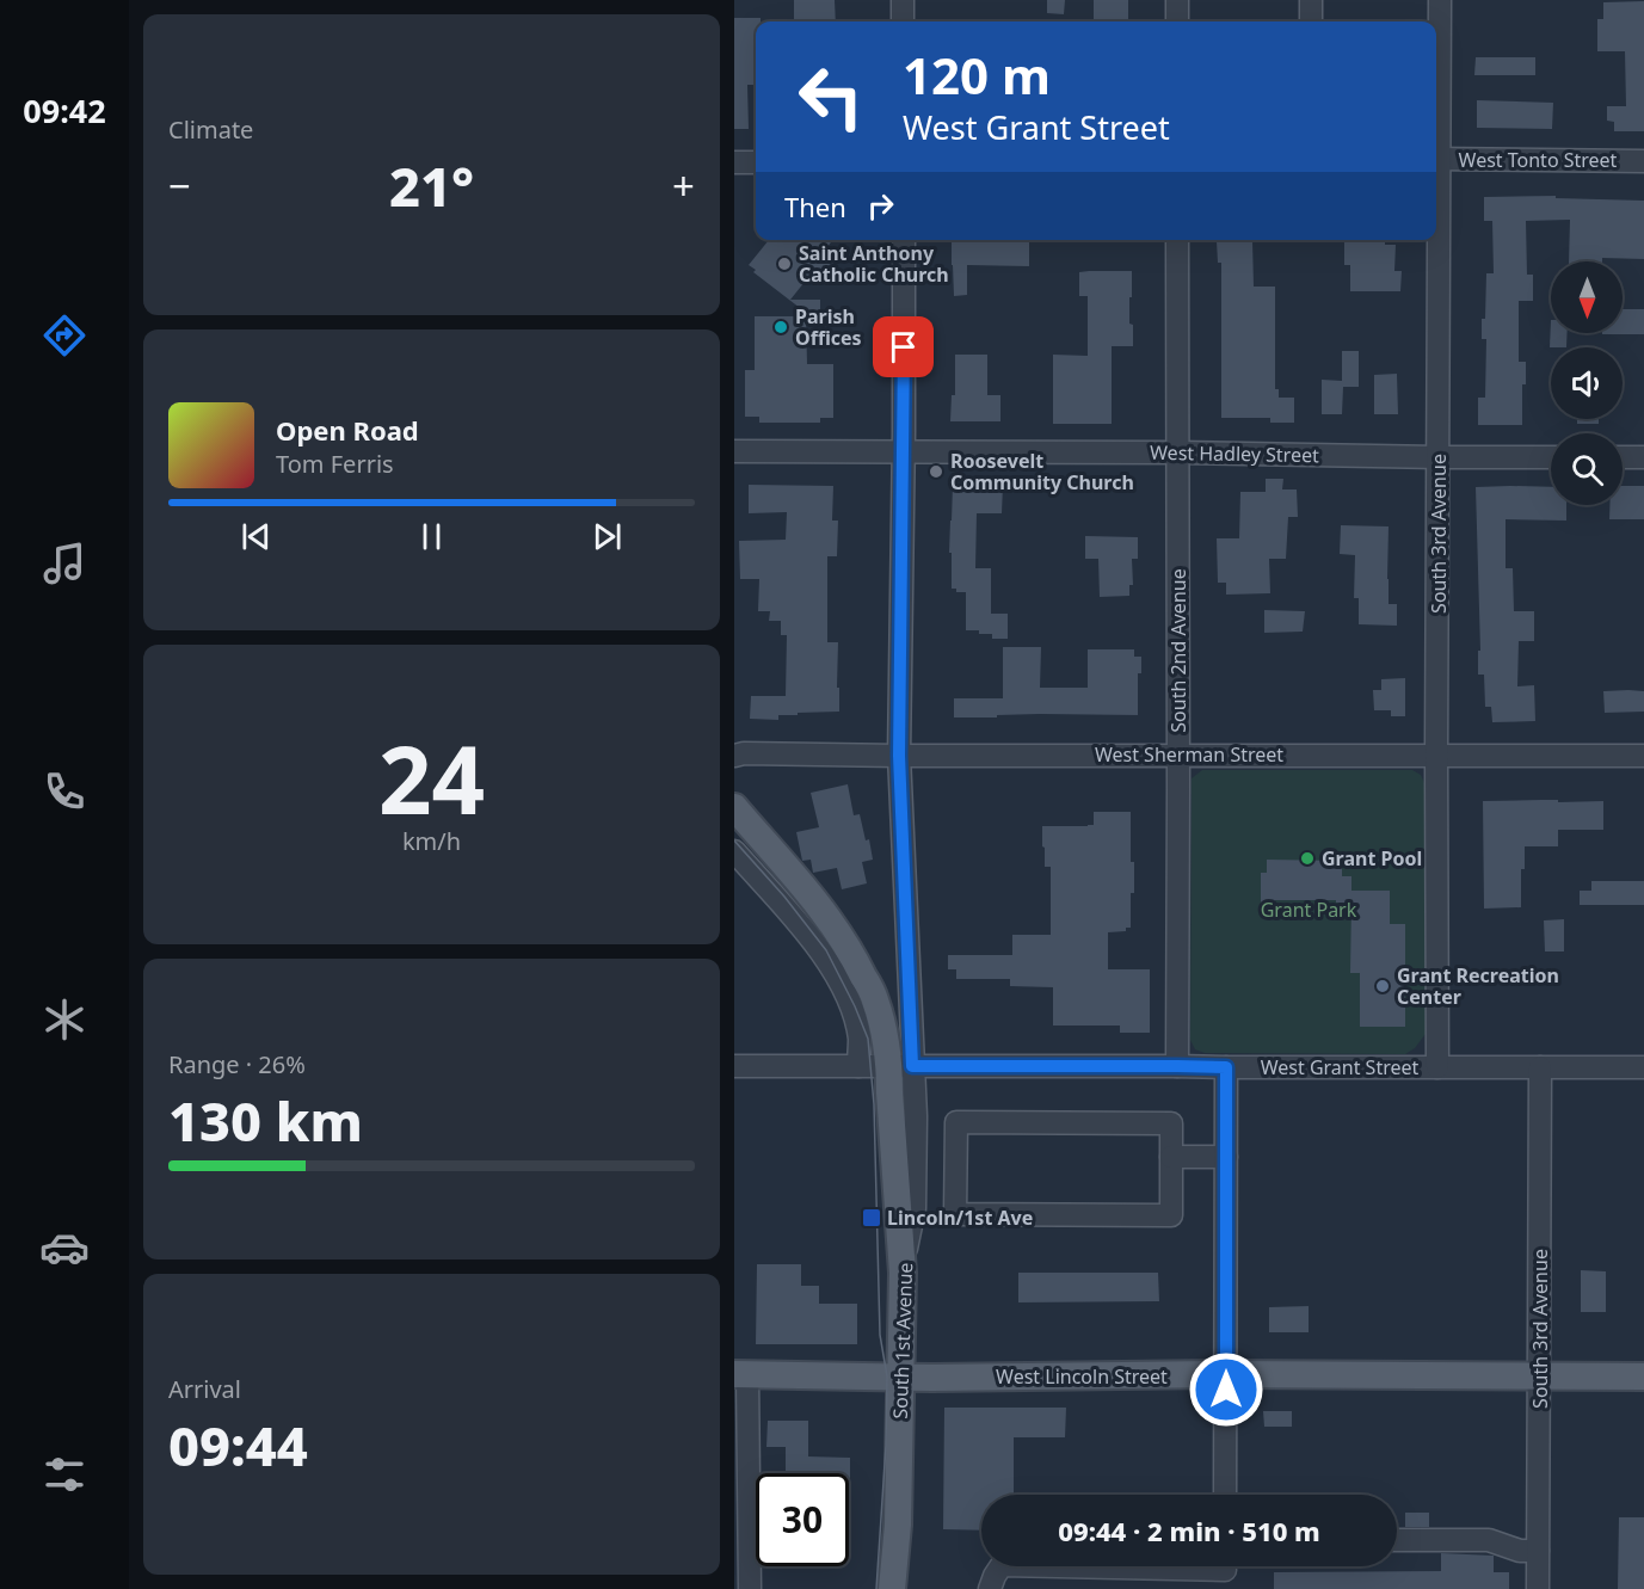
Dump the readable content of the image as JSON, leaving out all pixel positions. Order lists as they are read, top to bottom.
{
  "streets": {
    "main road": ["South 1st Avenue", "West Lincoln Street"],
    "street": [
      "West Tonto Street",
      "West Hadley Street",
      "South 3rd Avenue",
      "South 2nd Avenue",
      "West Sherman Street",
      "West Grant Street"
    ]
  },
  "crossings": [
    ["West Hadley Street", "South 3rd Avenue"],
    ["West Hadley Street", "South 2nd Avenue"],
    ["South 3rd Avenue", "West Sherman Street"],
    ["South 3rd Avenue", "West Grant Street"],
    ["South 3rd Avenue", "West Lincoln Street"],
    ["South 2nd Avenue", "West Sherman Street"],
    ["South 2nd Avenue", "West Grant Street"],
    ["West Grant Street", "South 1st Avenue"],
    ["South 1st Avenue", "West Lincoln Street"]
  ],
  "parks": ["Grant Park"],
  "places": {
    "other": [
      "Saint Anthony Catholic Church",
      "Parish Offices",
      "Roosevelt Community Church",
      "Grant Pool",
      "Grant Recreation Center"
    ],
    "transit": ["Lincoln/1st Ave"]
  },
  "north": "bottom",
  "page": {
    "tabs": "09:42",
    "tile": [
      "Climate",
      ["24", "km/h"],
      ["Range · 26%", "130 km"],
      ["Arrival", "09:44"]
    ],
    "turn": ["120 m", "West Grant Street"],
    "heat": ["−", "21°", "+"],
    "then": "Then",
    "song": ["Open Road", "Tom Ferris"],
    "limit": "30",
    "trip": "09:44 · 2 min · 510 m"
  }
}
